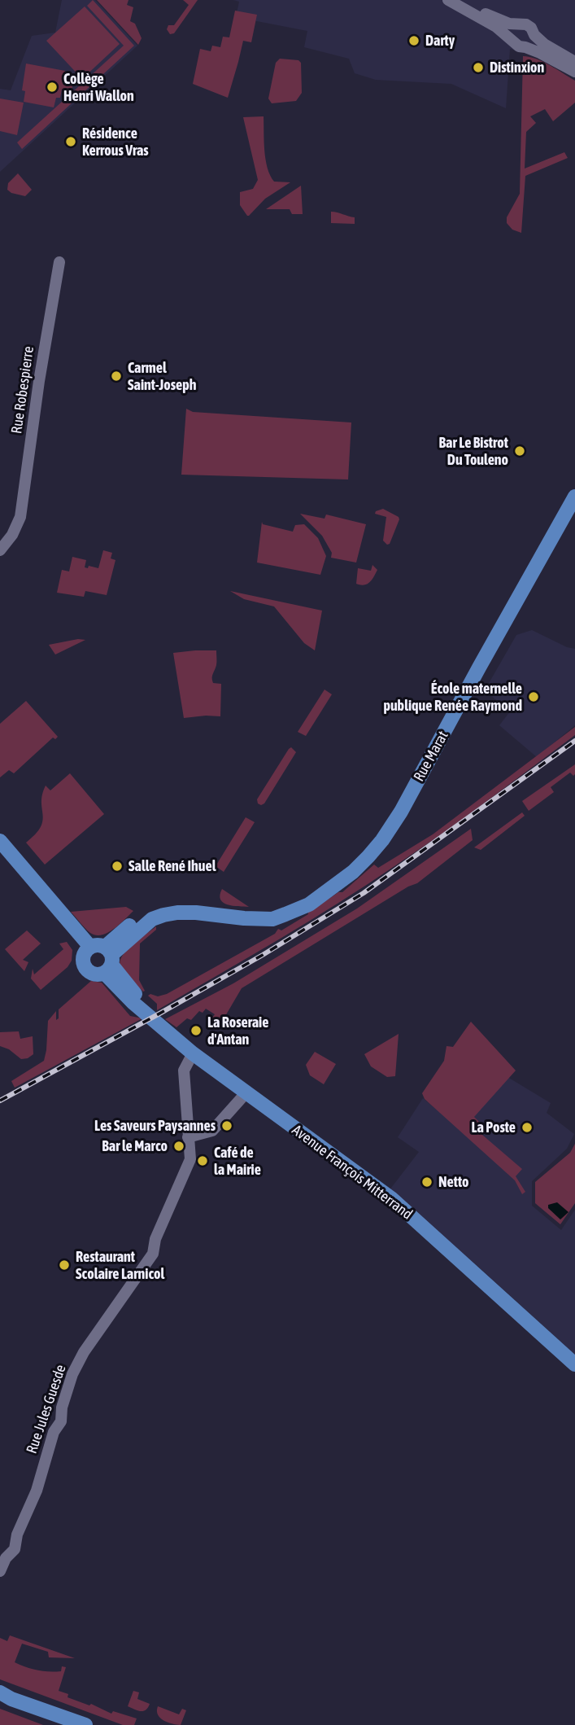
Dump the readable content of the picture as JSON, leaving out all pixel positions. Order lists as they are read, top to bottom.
{
  "streets": {
    "main road": ["Rue Marat", "Avenue François Mitterrand"],
    "street": ["Rue Robespierre", "Rue Jules Guesde"]
  },
  "crossings": [
    ["Rue Marat", "Avenue François Mitterrand"]
  ],
  "places": [
    "Darty",
    "Distinxion",
    "Collège Henri Wallon",
    "Résidence Kerrous Vras",
    "Carmel Saint-Joseph",
    "Bar Le Bistrot Du Touleno",
    "École maternelle publique Renée Raymond",
    "Salle René Ihuel",
    "La Roseraie d'Antan",
    "Les Saveurs Paysannes",
    "La Poste",
    "Bar le Marco",
    "Café de la Mairie",
    "Netto",
    "Restaurant Scolaire Larnicol"
  ]
}
